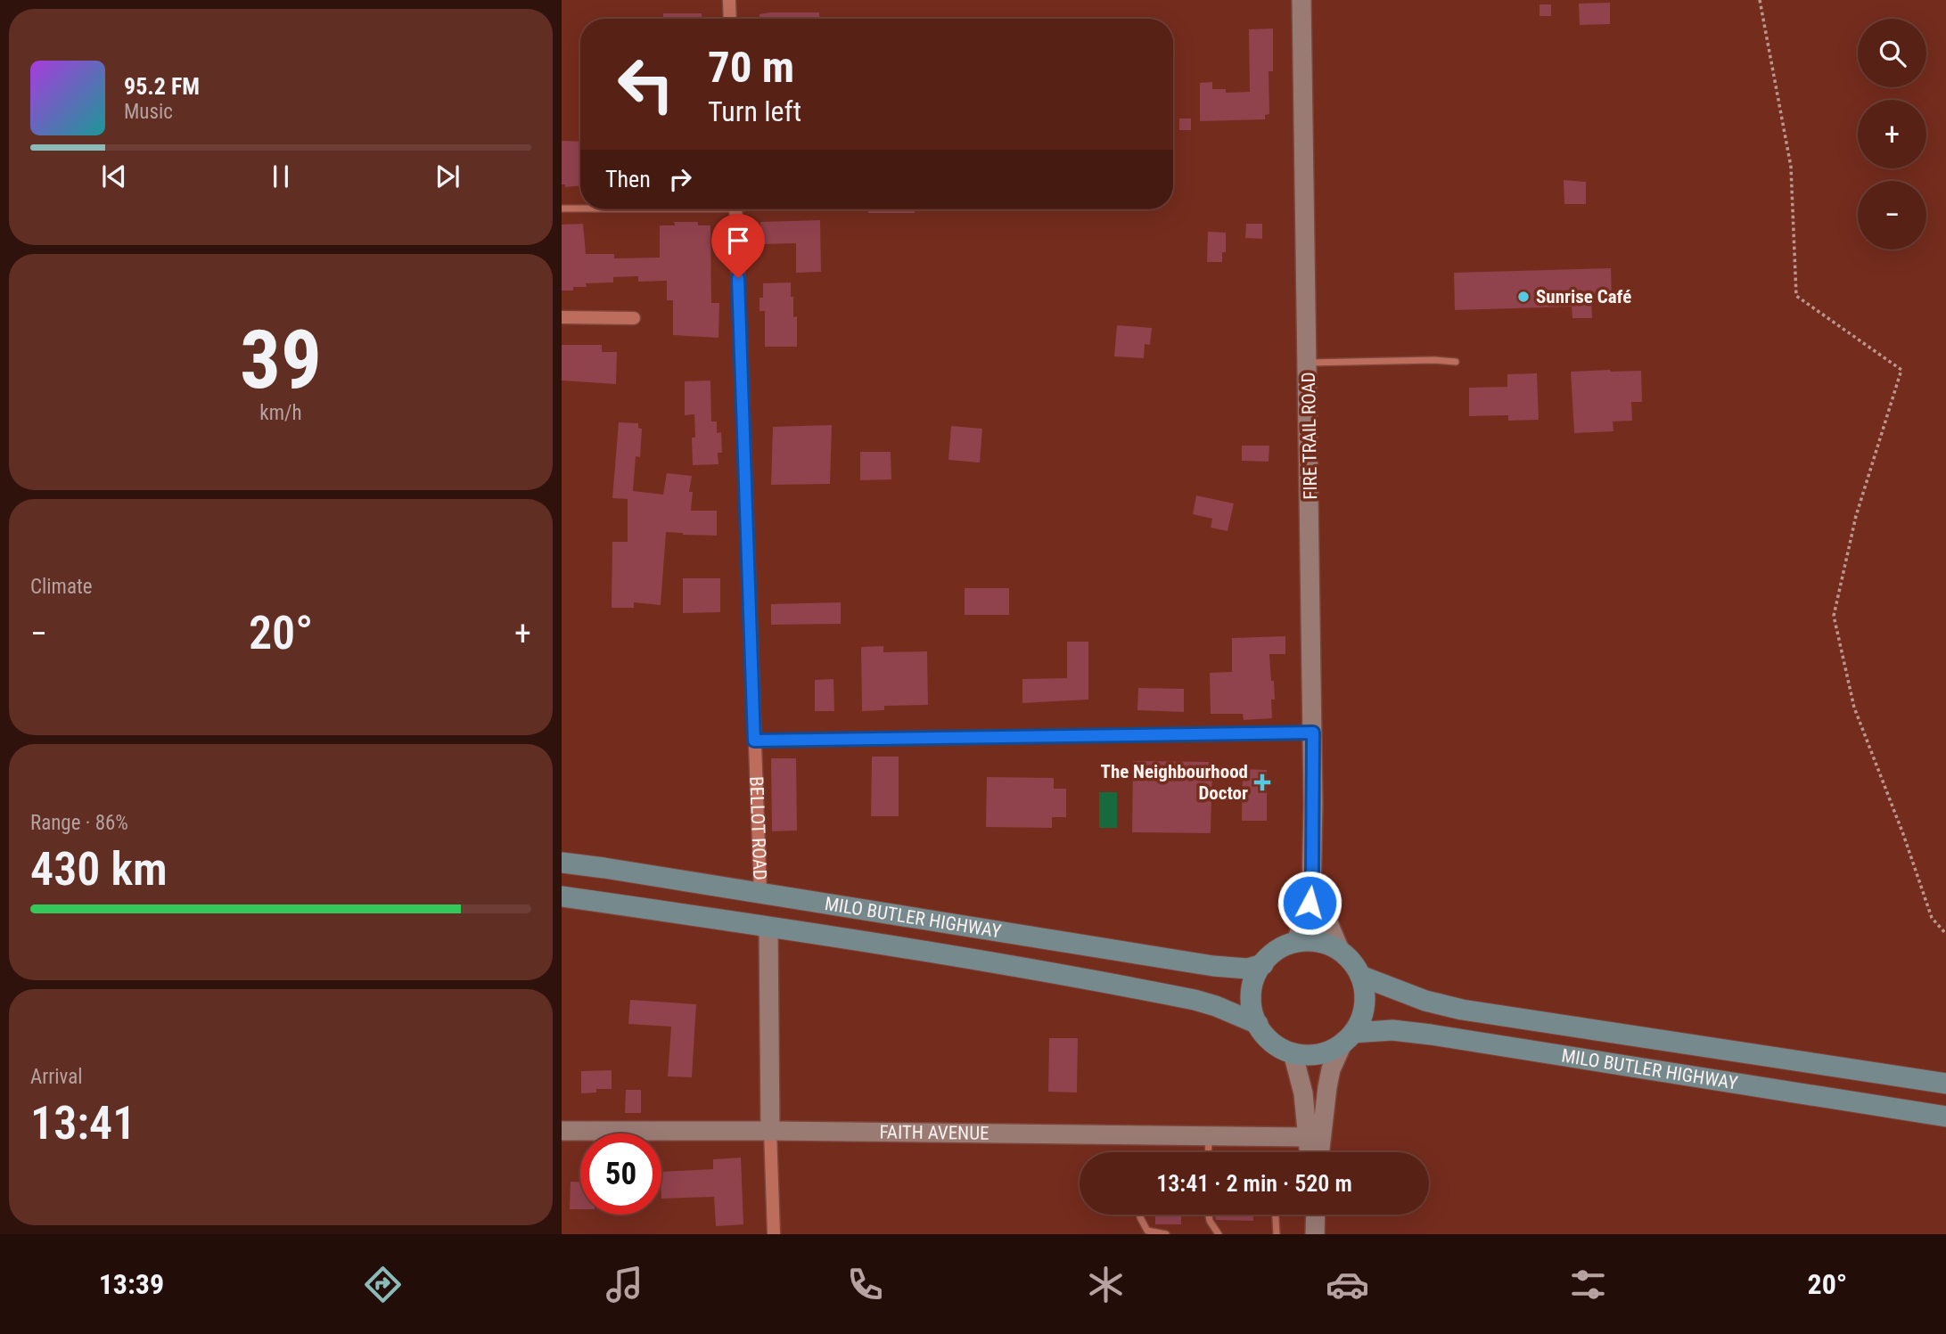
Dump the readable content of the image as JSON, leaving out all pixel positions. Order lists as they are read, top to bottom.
{
  "streets": {
    "main road": ["MILO BUTLER HIGHWAY"],
    "street": ["FIRE TRAIL ROAD", "BELLOT ROAD", "FAITH AVENUE"]
  },
  "crossings": [
    ["FIRE TRAIL ROAD", "MILO BUTLER HIGHWAY"],
    ["BELLOT ROAD", "MILO BUTLER HIGHWAY"]
  ],
  "places": {
    "other": ["Sunrise Café"],
    "health": ["The Neighbourhood Doctor"]
  },
  "page": {
    "map_buttons": ["+", "−"],
    "turn": ["70 m", "Turn left"],
    "song": ["95.2 FM", "Music"],
    "then": "Then",
    "tile": [
      ["39", "km/h"],
      "Climate",
      ["Range · 86%", "430 km"],
      ["Arrival", "13:41"]
    ],
    "heat": ["−", "20°", "+"],
    "limit": "50",
    "trip": "13:41 · 2 min · 520 m",
    "tabs": ["13:39", "20°"]
  }
}
